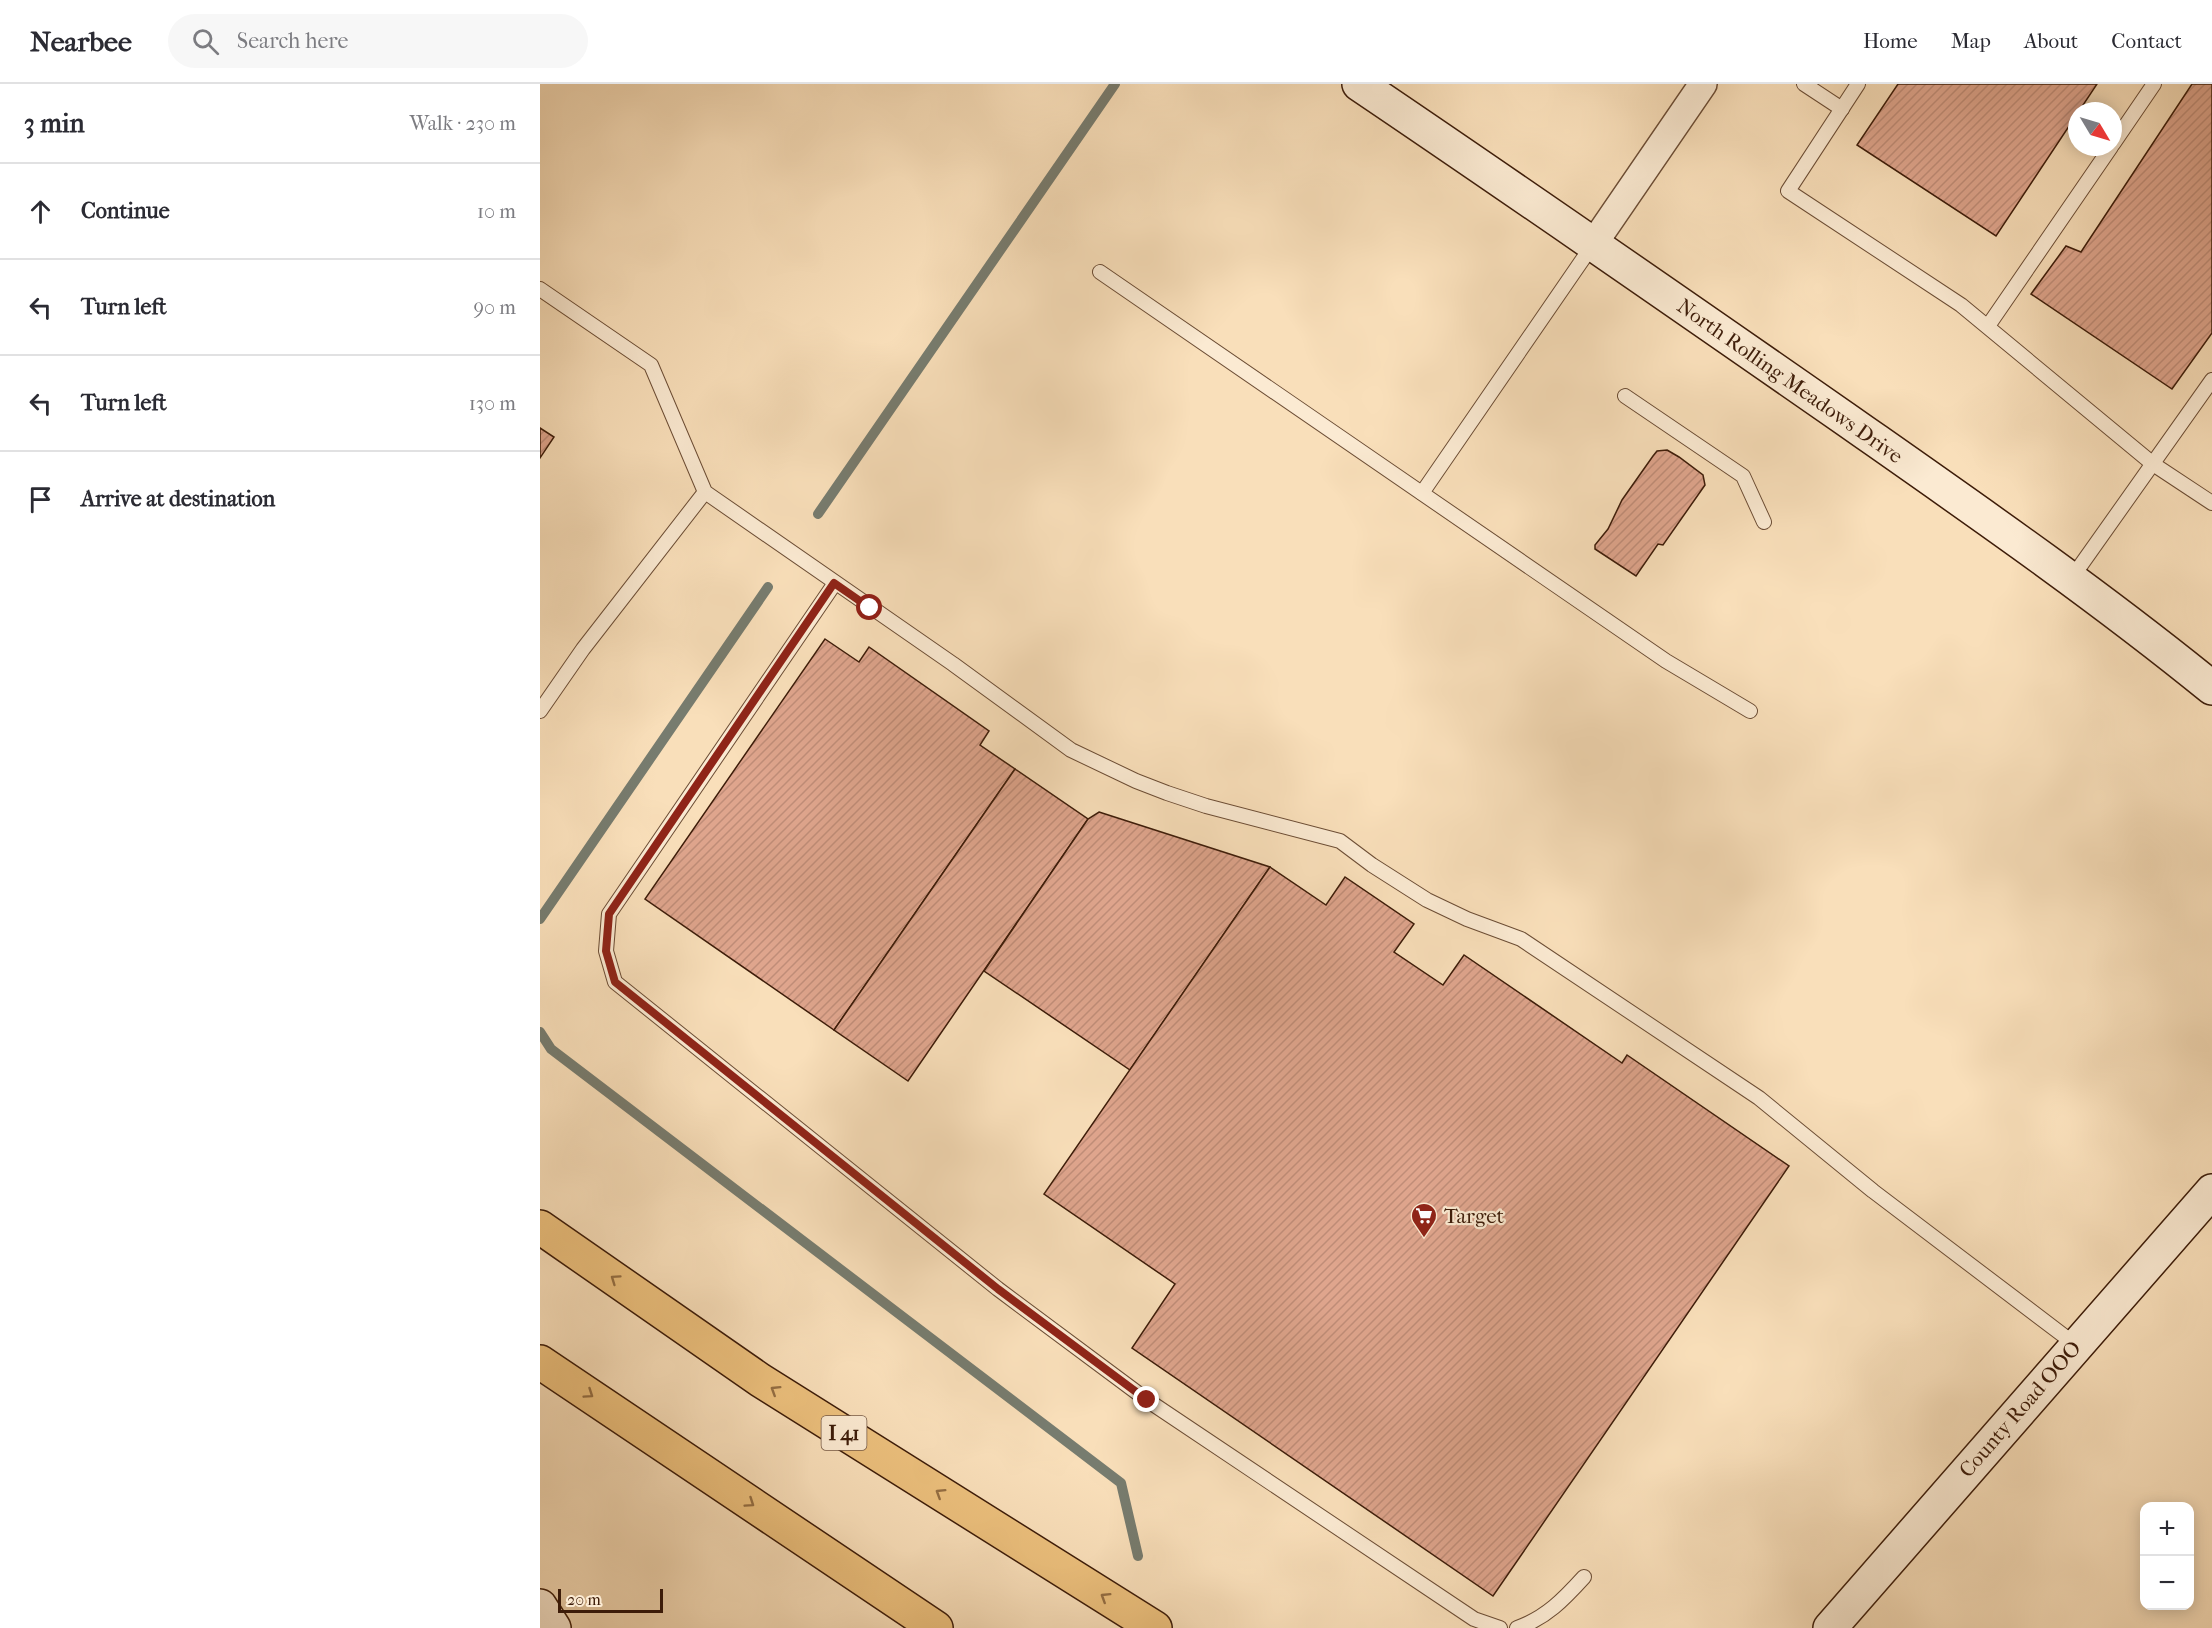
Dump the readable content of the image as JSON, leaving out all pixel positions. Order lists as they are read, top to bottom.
{
  "streets": {
    "highway": ["I 41"],
    "main road": ["North Rolling Meadows Drive", "County Road OOO"]
  },
  "places": {
    "supermarket": ["Target"]
  },
  "scale_bar": "20 m",
  "north": "bottom right",
  "page": {
    "header": "Nearbee",
    "search": "Search here",
    "nav": [
      "Home",
      "Map",
      "About",
      "Contact"
    ],
    "heading": ["3 min", "Walk · 230 m"],
    "list": [
      ["Continue", "10 m"],
      ["Turn left", "90 m"],
      ["Turn left", "130 m"],
      "Arrive at destination"
    ],
    "map_buttons": ["+", "−"],
    "scale": "20 m"
  }
}
